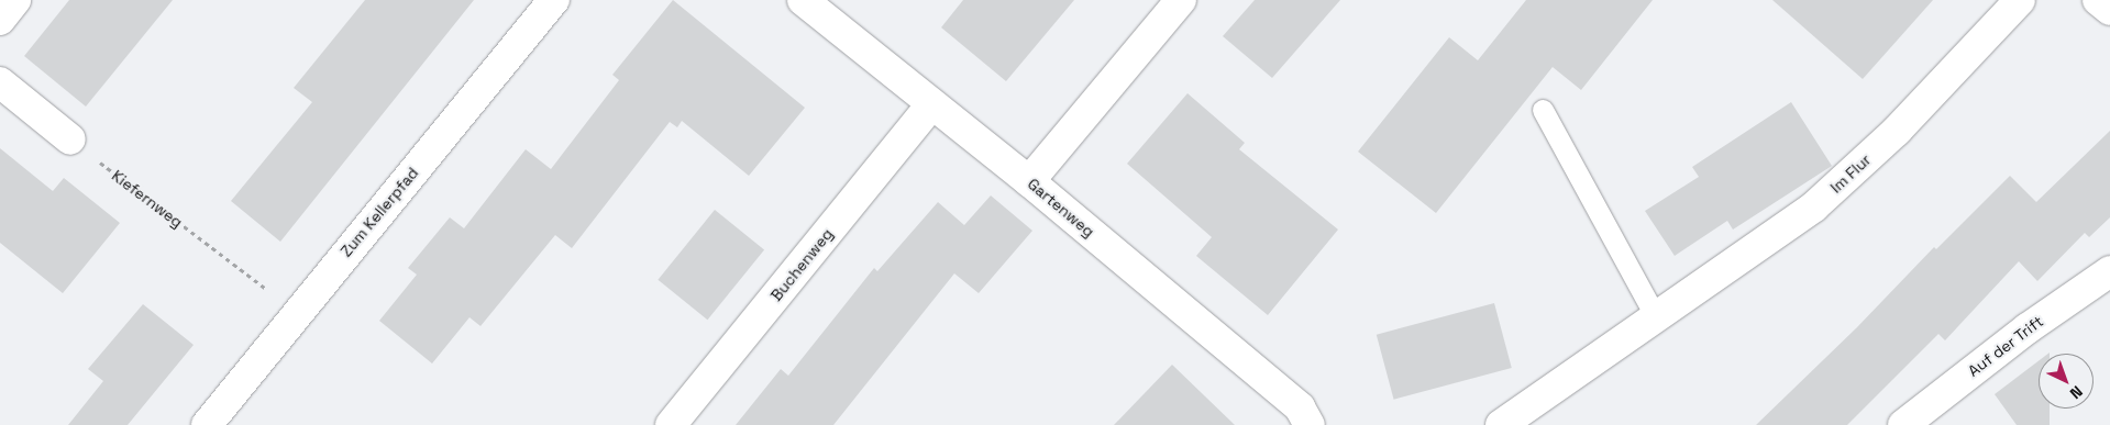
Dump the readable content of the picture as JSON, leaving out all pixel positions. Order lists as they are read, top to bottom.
{
  "streets": {
    "street": [
      "Im Flur",
      "Gartenweg",
      "Zum Kellerpfad",
      "Buchenweg",
      "Auf der Trift"
    ],
    "path": ["Kiefernweg"]
  },
  "crossings": [
    ["Kiefernweg", "Zum Kellerpfad"],
    ["Gartenweg", "Buchenweg"]
  ],
  "north": "bottom right"
}
